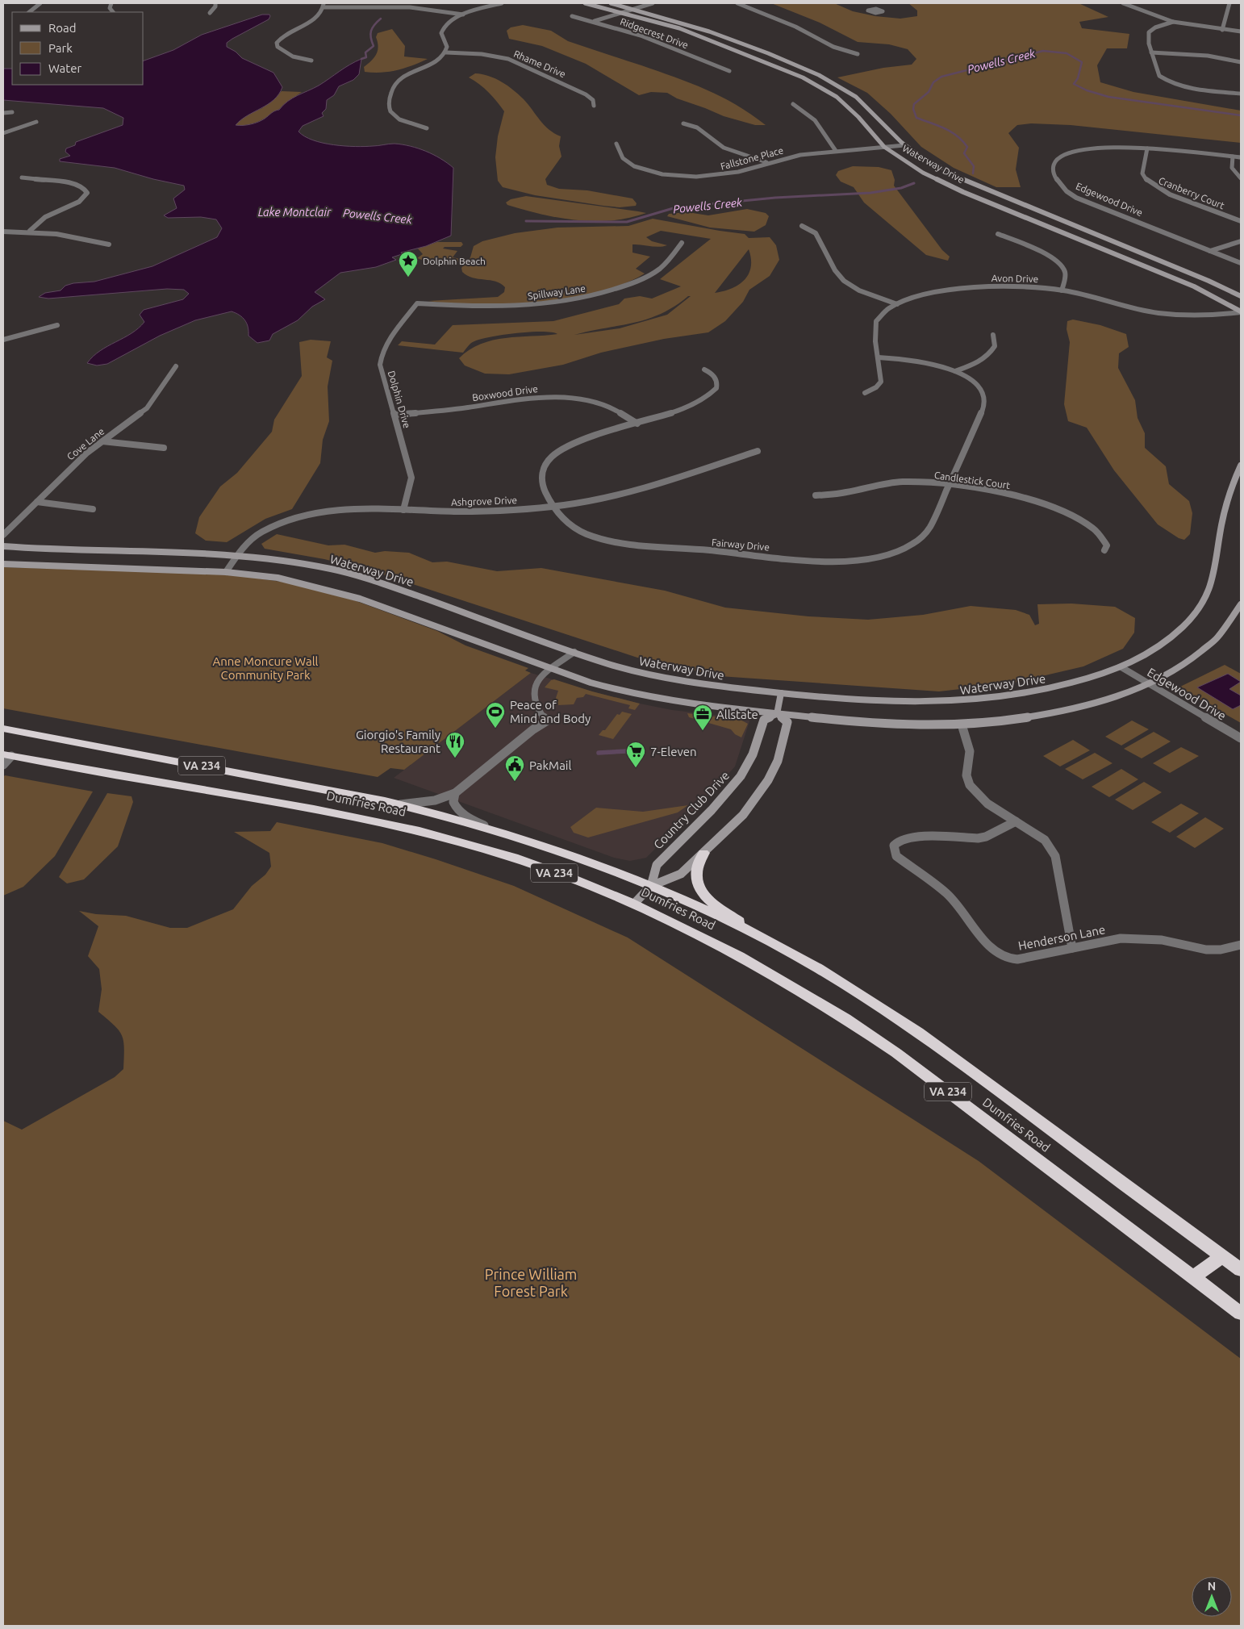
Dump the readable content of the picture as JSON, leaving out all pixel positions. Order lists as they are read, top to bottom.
{
  "streets": {
    "highway": ["VA 234", "Dumfries Road"],
    "main road": ["Waterway Drive", "Country Club Drive"],
    "street": [
      "Ridgecrest Drive",
      "Rhame Drive",
      "Fallstone Place",
      "Cranberry Court",
      "Edgewood Drive",
      "Avon Drive",
      "Spillway Lane",
      "Boxwood Drive",
      "Dolphin Drive",
      "Cove Lane",
      "Candlestick Court",
      "Ashgrove Drive",
      "Fairway Drive",
      "Henderson Lane"
    ]
  },
  "crossings": [
    ["Fallstone Place", "Waterway Drive"],
    ["Waterway Drive", "Edgewood Drive"],
    ["Waterway Drive", "Avon Drive"],
    ["Waterway Drive", "Ashgrove Drive"],
    ["Cranberry Court", "Edgewood Drive"],
    ["Avon Drive", "Fairway Drive"],
    ["Spillway Lane", "Dolphin Drive"],
    ["Boxwood Drive", "Dolphin Drive"],
    ["Boxwood Drive", "Fairway Drive"],
    ["Dolphin Drive", "Ashgrove Drive"],
    ["Candlestick Court", "Fairway Drive"],
    ["Ashgrove Drive", "Fairway Drive"],
    ["Dumfries Road", "Country Club Drive"]
  ],
  "water": ["Powells Creek", "Lake Montclair"],
  "parks": ["Anne Moncure Wall Community Park", "Prince William Forest Park"],
  "places": {
    "place": ["Dolphin Beach"],
    "sports": ["Peace of Mind and Body"],
    "office": ["Allstate"],
    "restaurant": ["Giorgio's Family Restaurant"],
    "supermarket": ["7-Eleven"],
    "public building": ["PakMail"]
  },
  "legend": ["Road", "Park", "Water"],
  "north": "top"
}
